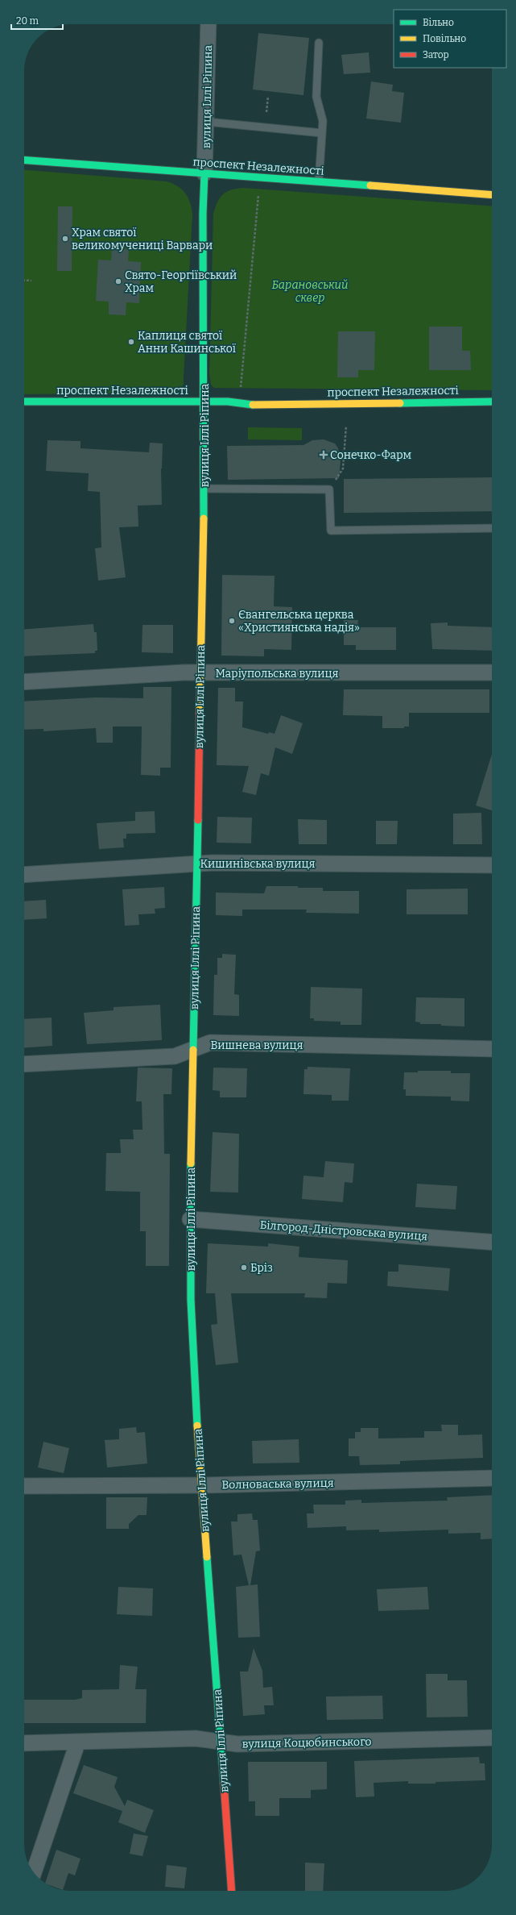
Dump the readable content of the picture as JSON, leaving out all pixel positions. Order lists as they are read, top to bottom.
{
  "streets": {
    "street": [
      "вулиця Іллі Ріпина",
      "проспект Незалежності",
      "Маріупольська вулиця",
      "Кишинівська вулиця",
      "Вишнева вулиця",
      "Білгород-Дністровська вулиця",
      "Волноваська вулиця",
      "вулиця Коцюбинського"
    ]
  },
  "crossings": [
    ["вулиця Іллі Ріпина", "проспект Незалежності"],
    ["вулиця Іллі Ріпина", "Маріупольська вулиця"],
    ["вулиця Іллі Ріпина", "Кишинівська вулиця"],
    ["вулиця Іллі Ріпина", "Вишнева вулиця"],
    ["вулиця Іллі Ріпина", "Білгород-Дністровська вулиця"],
    ["вулиця Іллі Ріпина", "Волноваська вулиця"],
    ["вулиця Іллі Ріпина", "вулиця Коцюбинського"]
  ],
  "parks": ["Барановський сквер"],
  "places": {
    "other": [
      "Храм святої великомучениці Варвари",
      "Свято-Георгіївський Храм",
      "Каплиця cвятої Анни Кашинської",
      "Євангельська церква «Християнська надія»",
      "Бріз"
    ],
    "health": ["Сонечко-Фарм"]
  },
  "legend": ["Вільно", "Повільно", "Затор"],
  "scale_bar": "20 m"
}
